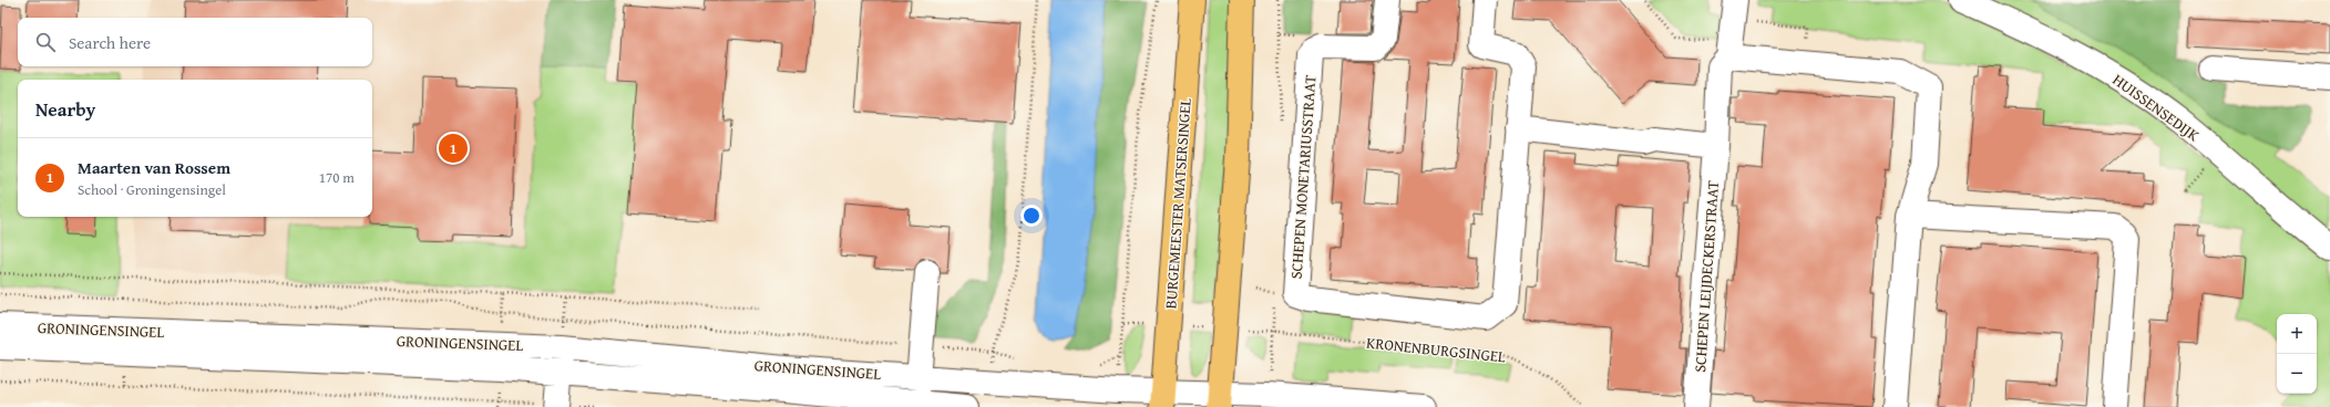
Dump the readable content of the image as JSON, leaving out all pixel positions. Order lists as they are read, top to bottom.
{
  "streets": {
    "main road": ["BURGEMEESTER MATSERSINGEL"],
    "street": [
      "HUISSENSEDIJK",
      "SCHEPEN MONETARIUSSTRAAT",
      "SCHEPEN LEIJDECKERSTRAAT",
      "GRONINGENSINGEL"
    ],
    "path": ["KRONENBURGSINGEL"]
  },
  "crossings": [
    ["BURGEMEESTER MATSERSINGEL", "GRONINGENSINGEL"]
  ],
  "page": {
    "search": "Search here",
    "heading": "Nearby",
    "pins": "1",
    "list": [
      {
        "mark": "1",
        "name": "Maarten van Rossem",
        "note": "School · Groningensingel",
        "value": "170 m"
      }
    ],
    "map_buttons": ["+", "−"]
  }
}
